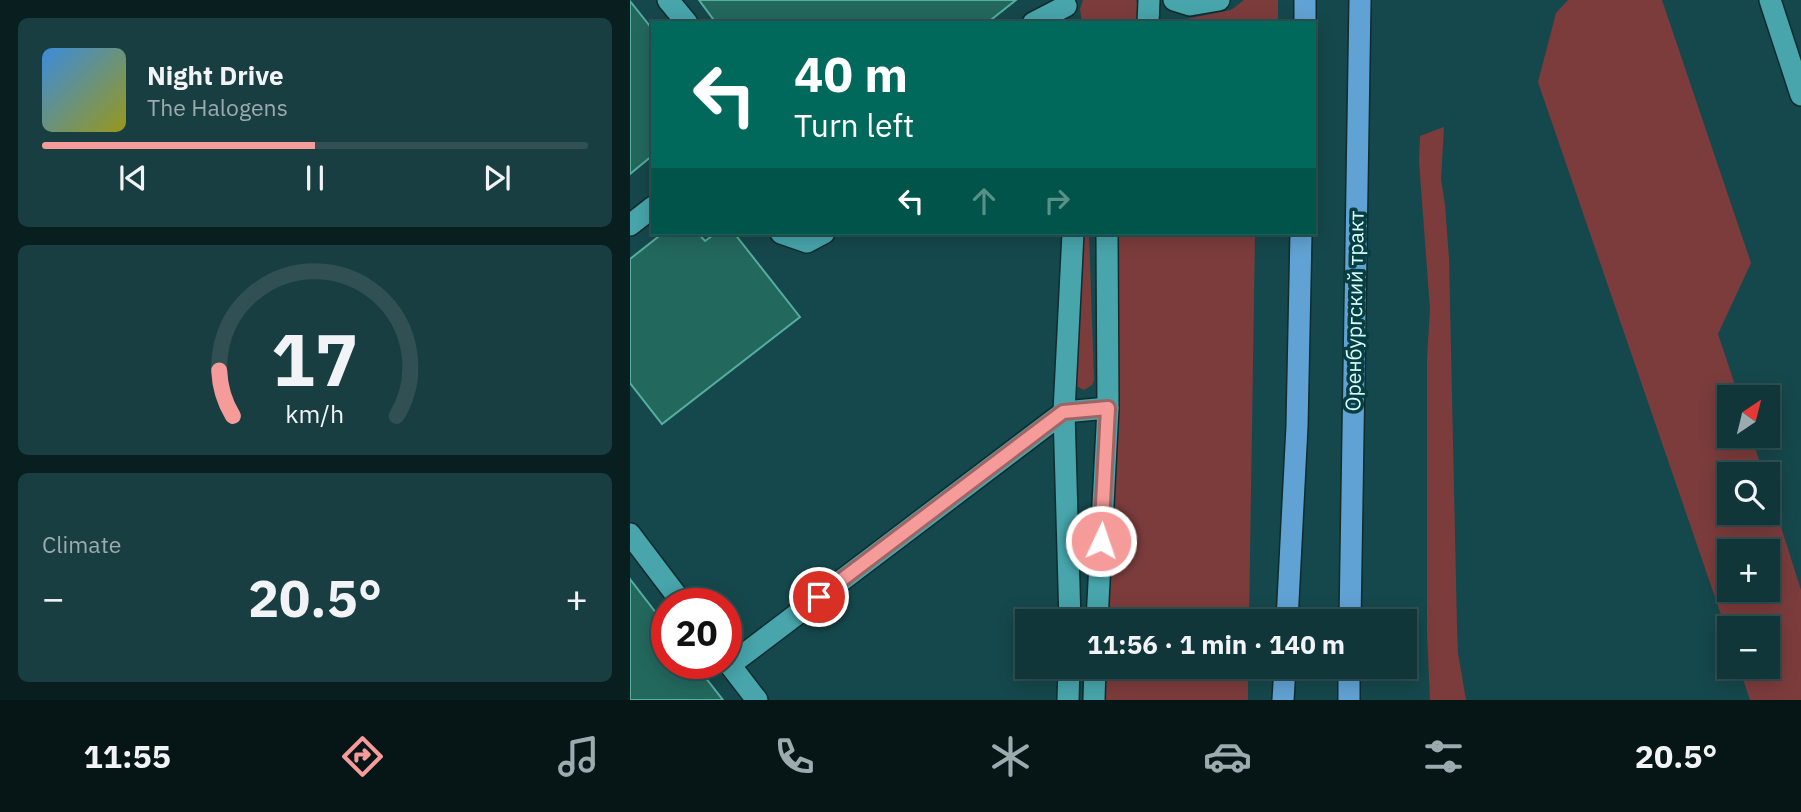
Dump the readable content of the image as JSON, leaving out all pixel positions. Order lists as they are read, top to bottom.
{
  "streets": {
    "main road": ["Оренбургский тракт"]
  },
  "north": "top right",
  "page": {
    "turn": ["40 m", "Turn left"],
    "song": ["Night Drive", "The Halogens"],
    "map_buttons": ["+", "−"],
    "tile": "Climate",
    "heat": ["−", "20.5°", "+"],
    "limit": "20",
    "trip": "11:56 · 1 min · 140 m",
    "tabs": ["11:55", "20.5°"],
    "gauge": ["17", "km/h"]
  }
}
